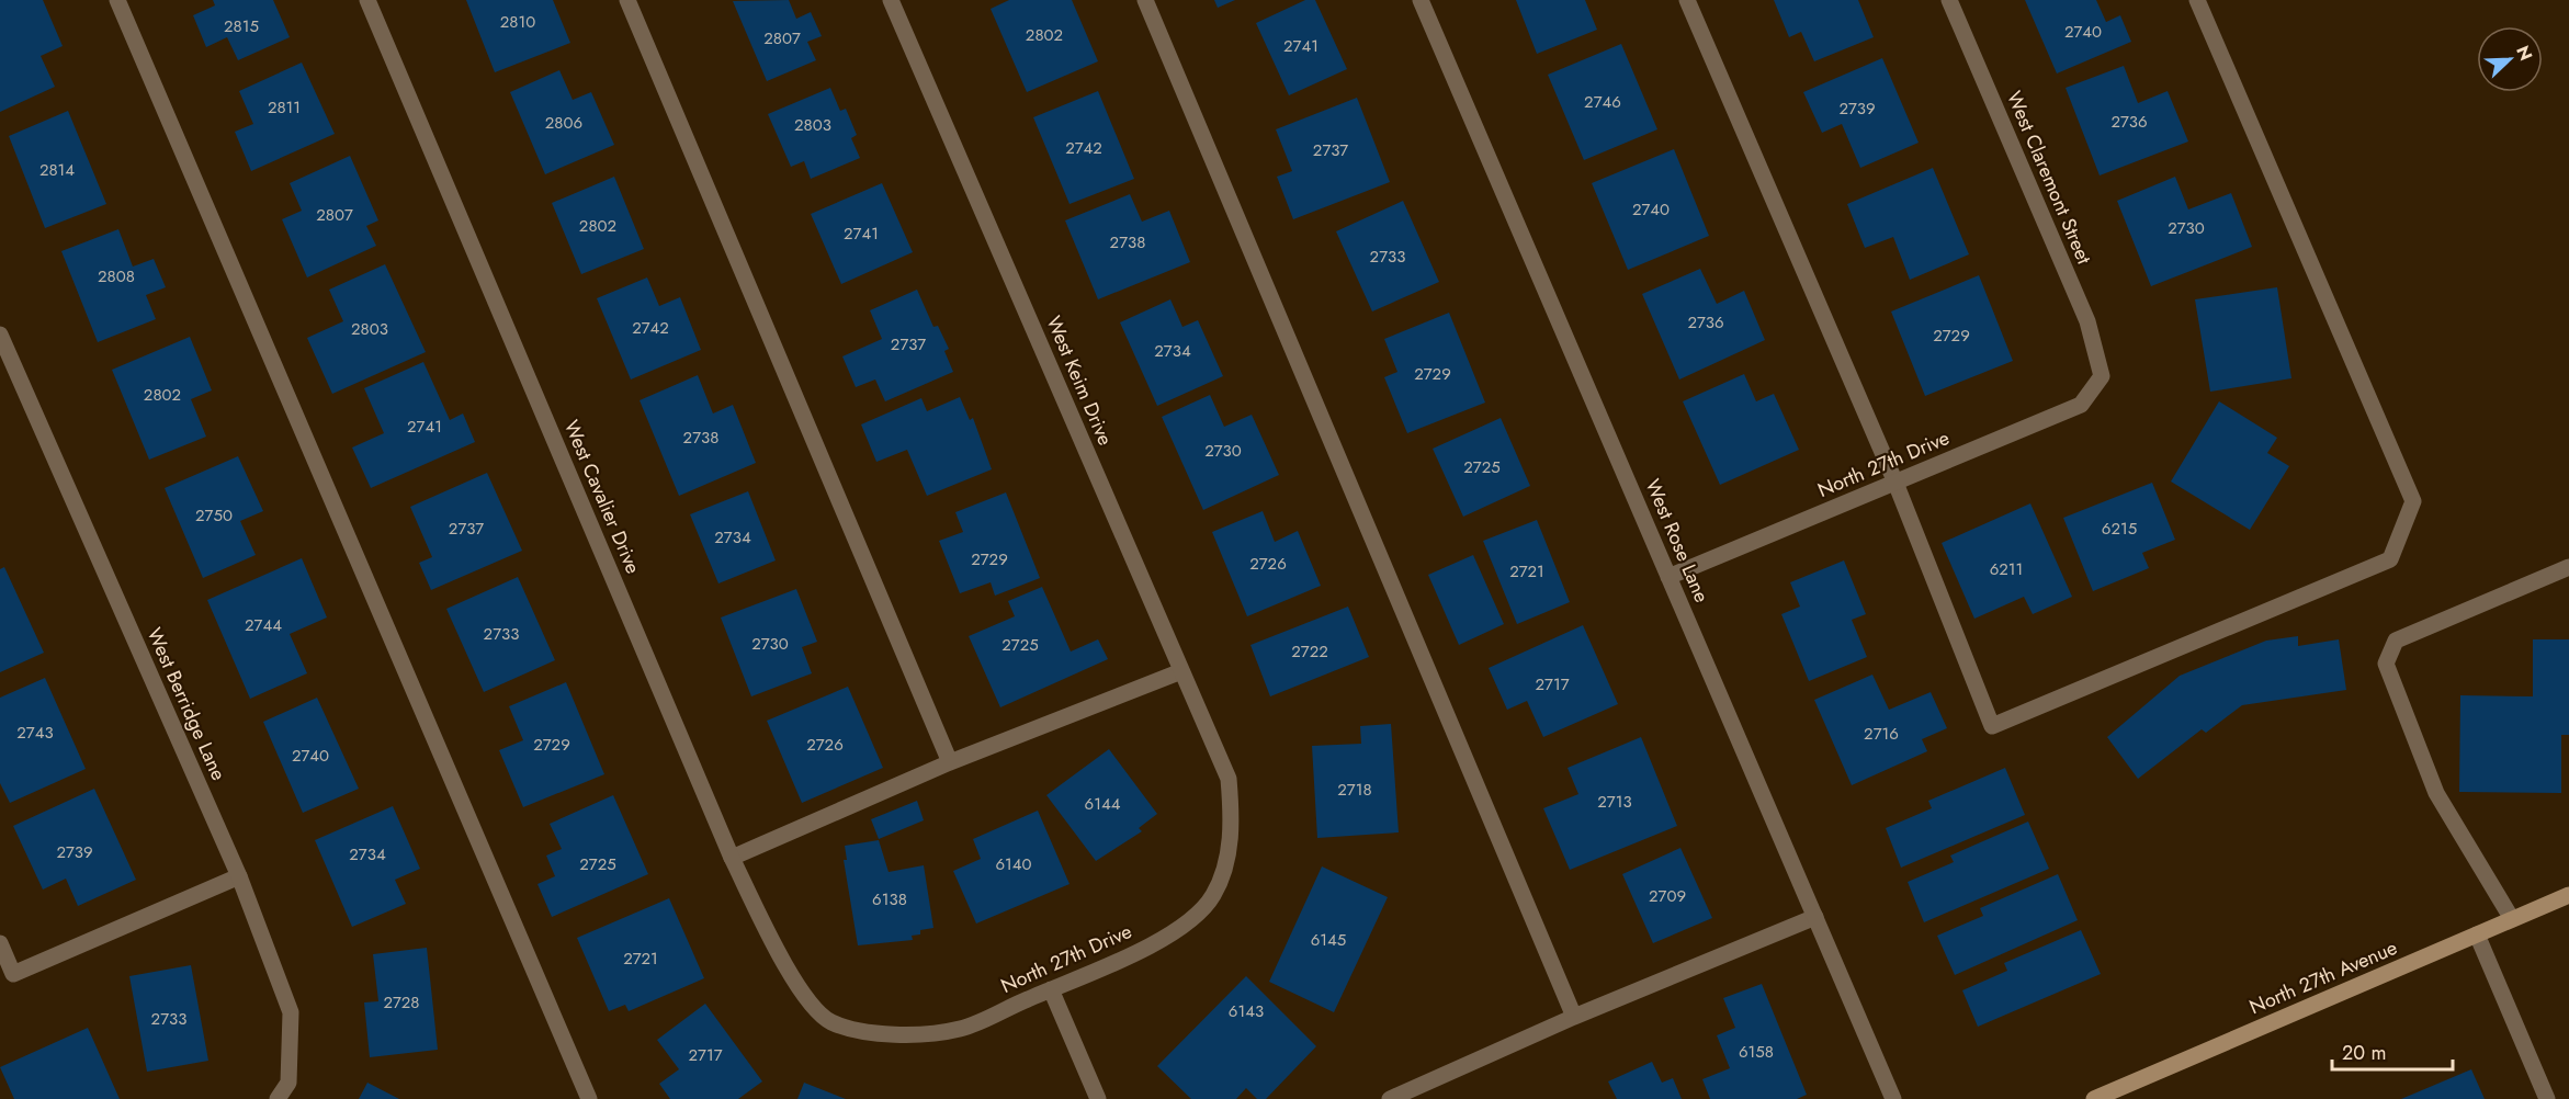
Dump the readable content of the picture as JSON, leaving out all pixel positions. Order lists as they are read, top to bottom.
{
  "streets": {
    "main road": ["North 27th Avenue"],
    "street": [
      "West Claremont Street",
      "West Keim Drive",
      "North 27th Drive",
      "West Cavalier Drive",
      "West Rose Lane",
      "West Berridge Lane"
    ]
  },
  "crossings": [
    ["West Claremont Street", "North 27th Drive"],
    ["West Keim Drive", "North 27th Drive"],
    ["North 27th Drive", "West Cavalier Drive"],
    ["North 27th Drive", "West Rose Lane"]
  ],
  "house_numbers": [
    "2810",
    "2815",
    "2740",
    "2802",
    "2807",
    "2741",
    "2746",
    "2811",
    "2739",
    "2736",
    "2806",
    "2803",
    "2742",
    "2737",
    "2814",
    "2740",
    "2807",
    "2802",
    "2730",
    "2741",
    "2738",
    "2733",
    "2808",
    "2736",
    "2742",
    "2803",
    "2729",
    "2737",
    "2734",
    "2729",
    "2802",
    "2741",
    "2738",
    "2730",
    "2725",
    "2750",
    "2737",
    "6215",
    "2734",
    "2729",
    "2726",
    "6211",
    "2721",
    "2744",
    "2733",
    "2730",
    "2725",
    "2722",
    "2717",
    "2743",
    "2716",
    "2729",
    "2726",
    "2740",
    "2718",
    "2713",
    "6144",
    "2739",
    "2734",
    "2725",
    "6140",
    "2709",
    "6138",
    "6145",
    "2721",
    "2728",
    "6143",
    "2733",
    "6158",
    "2717"
  ],
  "scale_bar": "20 m",
  "north": "top right"
}
